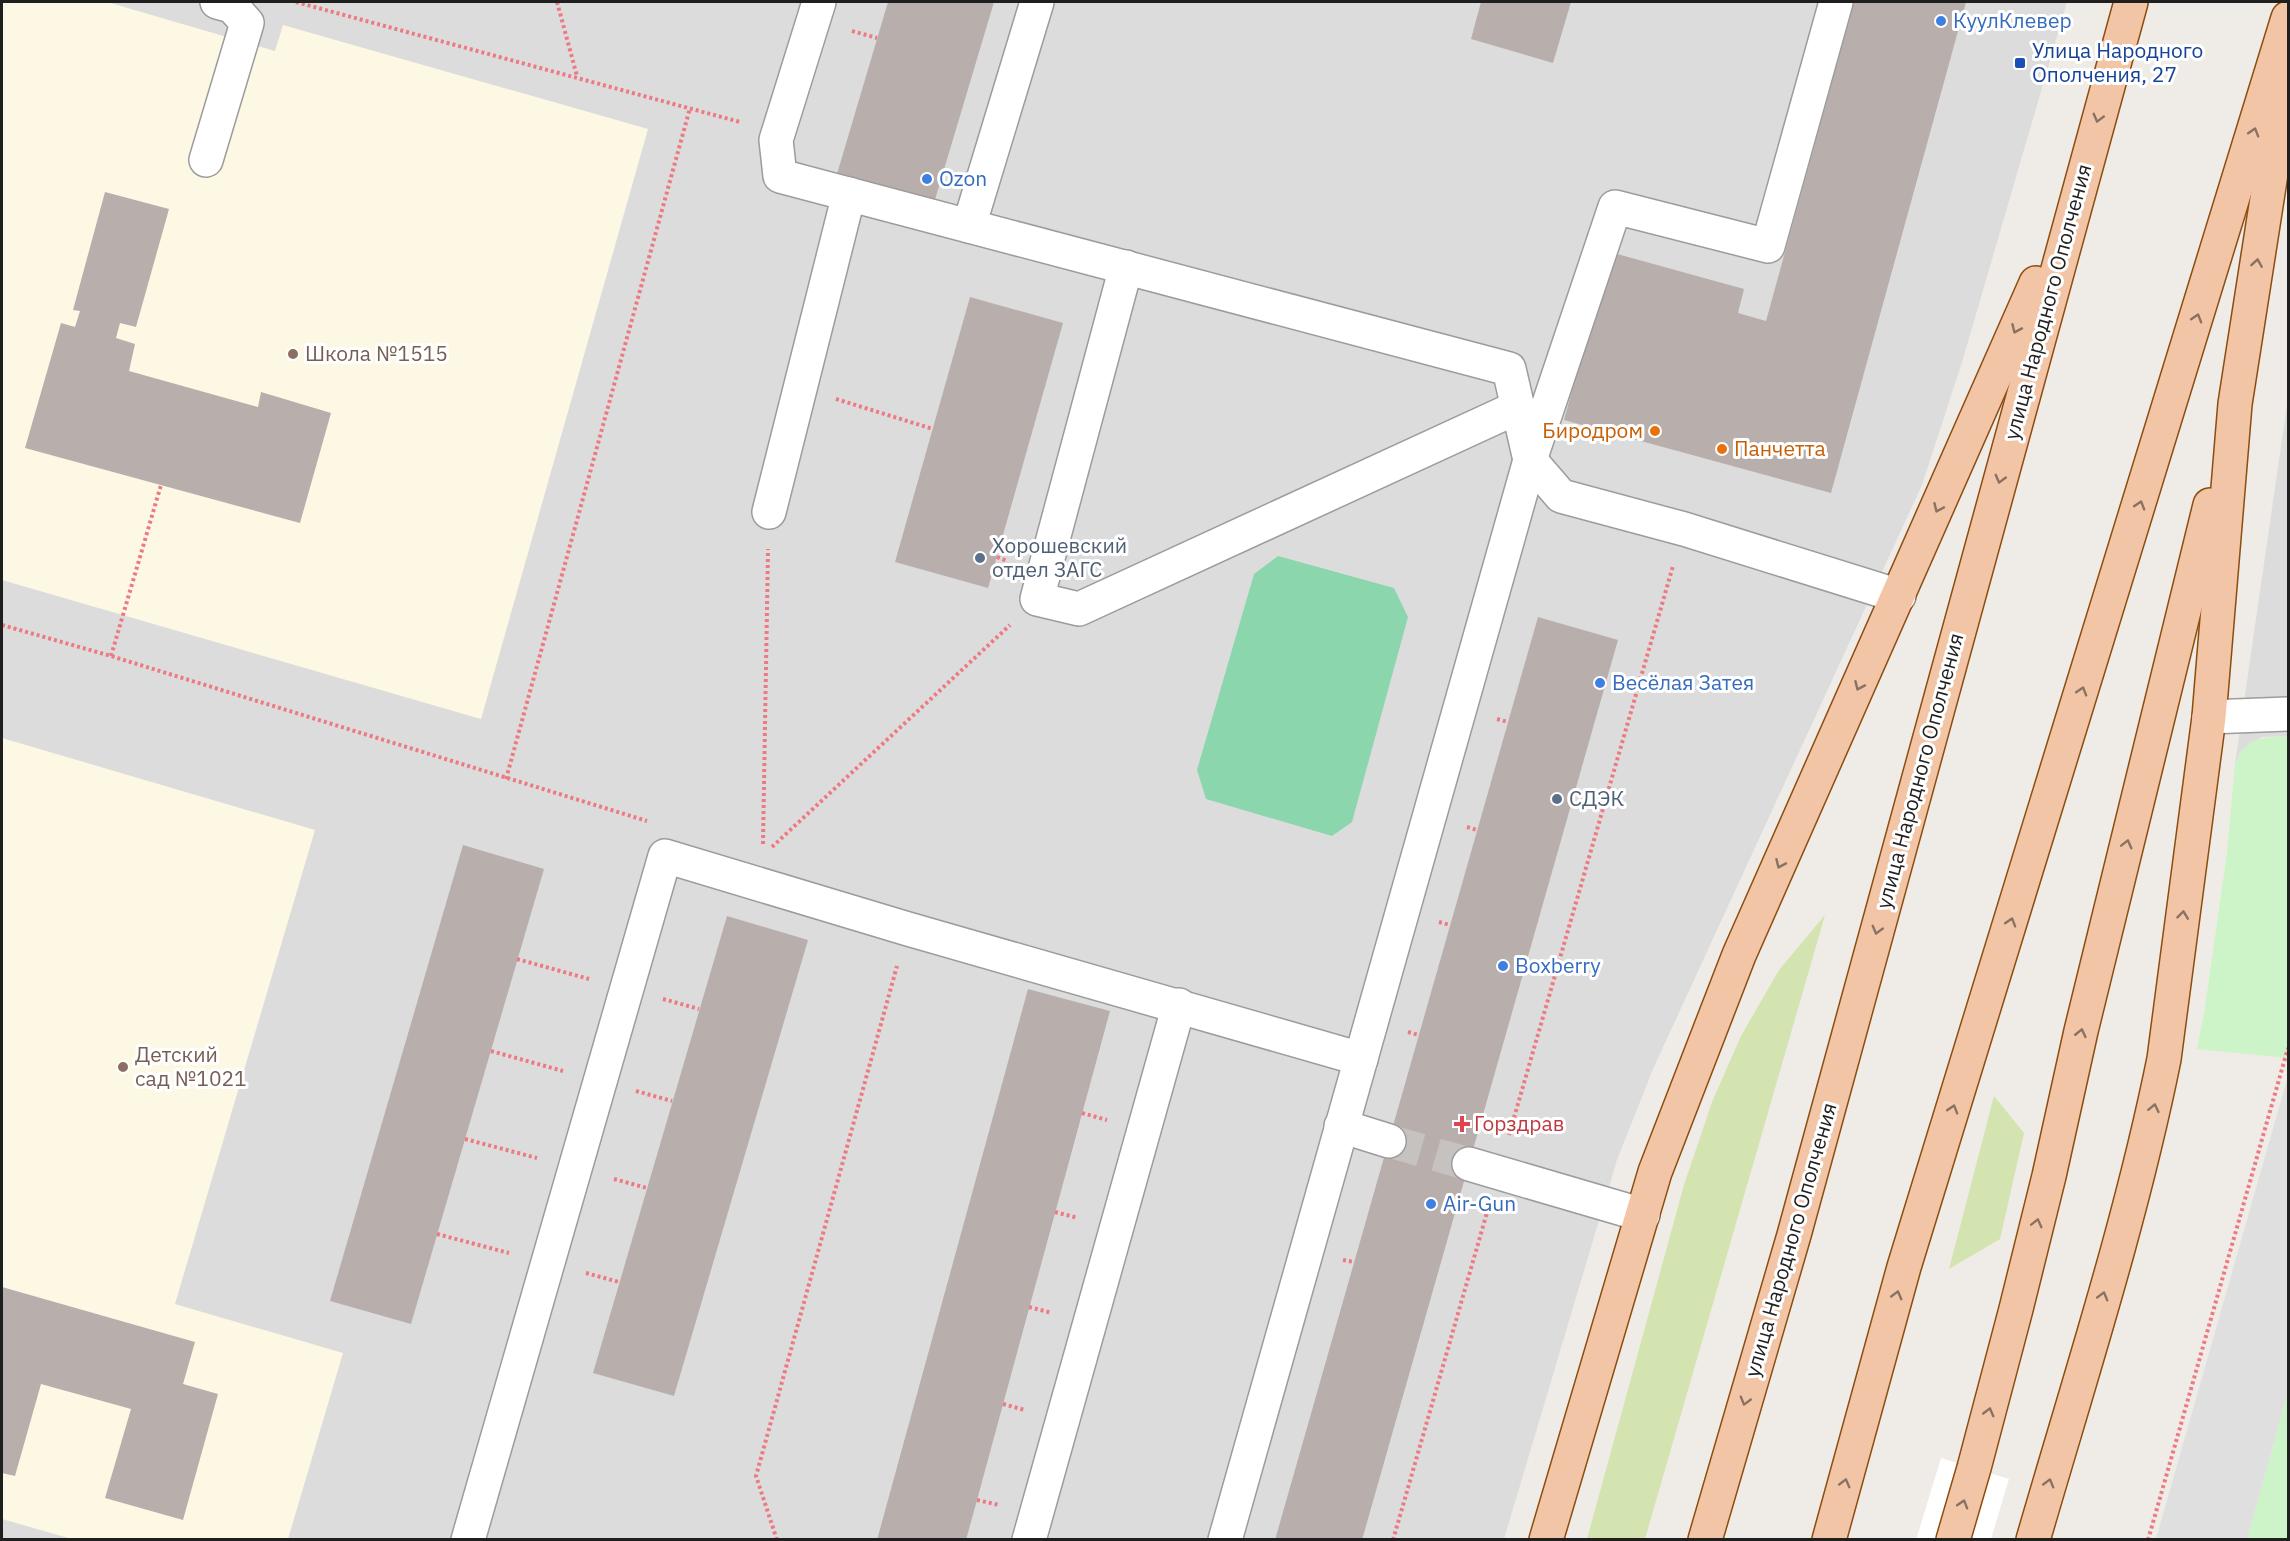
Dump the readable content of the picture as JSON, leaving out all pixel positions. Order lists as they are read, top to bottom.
{
  "streets": {
    "main road": ["улица Народного Ополчения"]
  },
  "places": {
    "other": [
      "КуулКлевер",
      "Ozon",
      "Школа №1515",
      "Биродром",
      "Панчетта",
      "Хорошевский отдел ЗАГС",
      "Весёлая Затея",
      "СДЭК",
      "Boxberry",
      "Детский сад №1021",
      "Air-Gun"
    ],
    "transit": ["Улица Народного Ополчения, 27"],
    "health": ["Горздрав"]
  }
}
